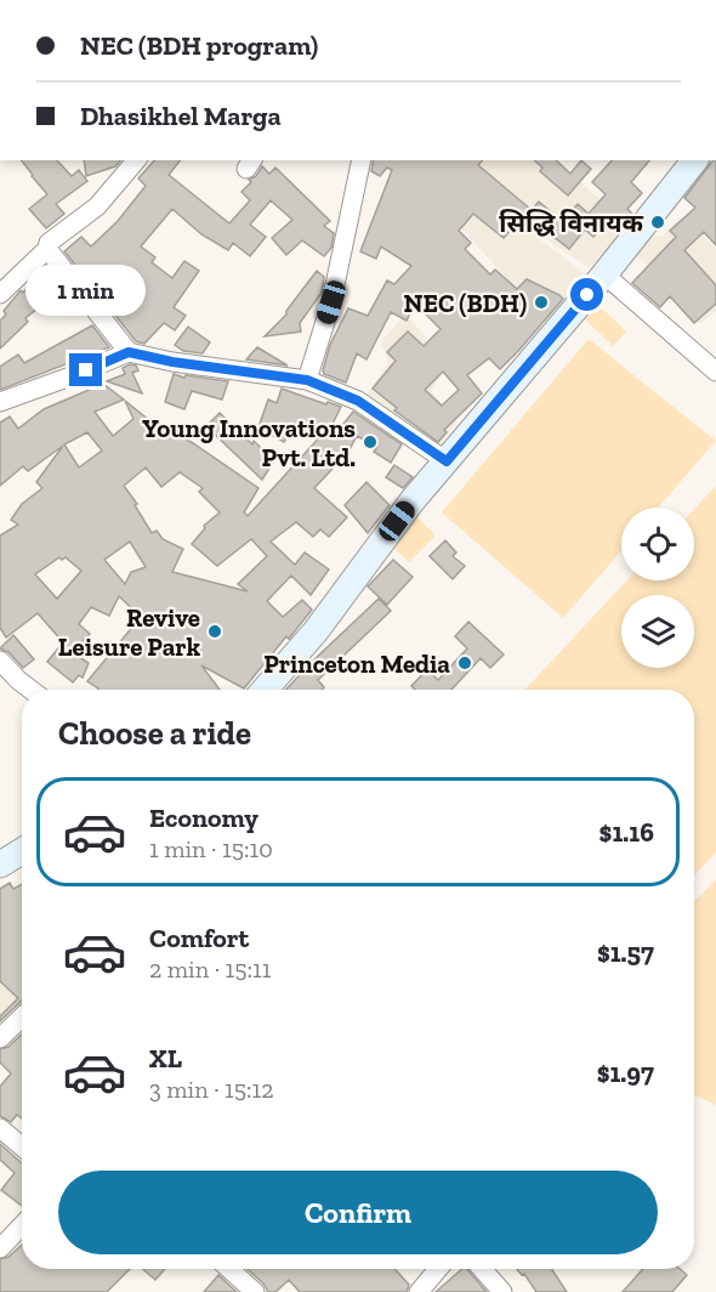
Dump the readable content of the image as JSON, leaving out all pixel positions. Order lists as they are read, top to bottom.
{
  "places": [
    "सिद्धि विनायक",
    "NEC (BDH)",
    "Young Innovations Pvt. Ltd.",
    "Revive Leisure Park",
    "Princeton Media"
  ],
  "page": {
    "banner": ["NEC (BDH program)", "Dhasikhel Marga"],
    "bubble": "1 min",
    "heading": "Choose a ride",
    "list": [
      {
        "name": "Economy",
        "note": "1 min · 15:10",
        "value": "$1.16"
      },
      {
        "name": "Comfort",
        "note": "2 min · 15:11",
        "value": "$1.57"
      },
      {
        "name": "XL",
        "note": "3 min · 15:12",
        "value": "$1.97"
      }
    ],
    "buttons": "Confirm"
  }
}
